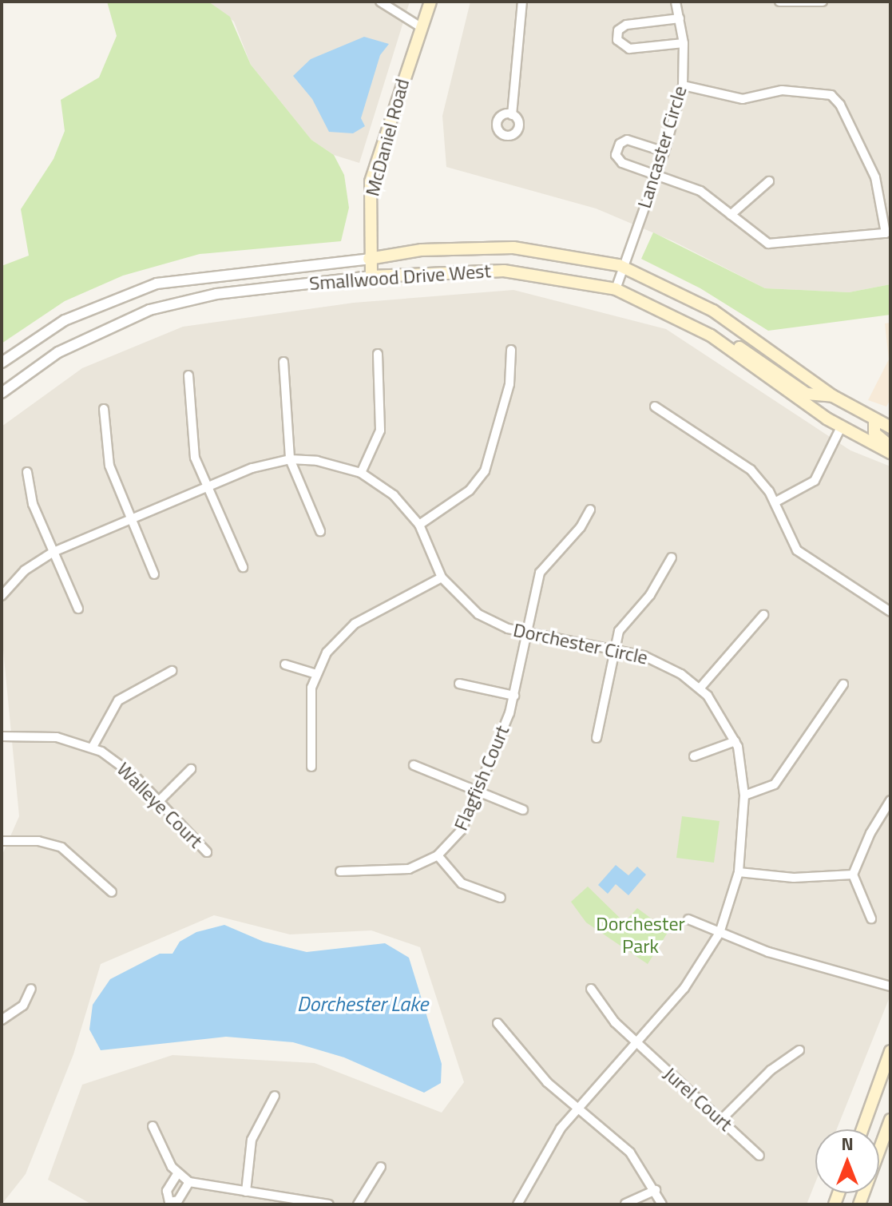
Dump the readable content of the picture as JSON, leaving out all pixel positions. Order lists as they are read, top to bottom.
{
  "streets": {
    "main road": ["McDaniel Road", "Smallwood Drive West"],
    "street": [
      "Lancaster Circle",
      "Dorchester Circle",
      "Flagfish Court",
      "Walleye Court",
      "Jurel Court"
    ]
  },
  "crossings": [
    ["McDaniel Road", "Smallwood Drive West"],
    ["Lancaster Circle", "Smallwood Drive West"],
    ["Dorchester Circle", "Flagfish Court"],
    ["Dorchester Circle", "Jurel Court"]
  ],
  "water": ["Dorchester Lake"],
  "parks": ["Dorchester Park"],
  "north": "top"
}
